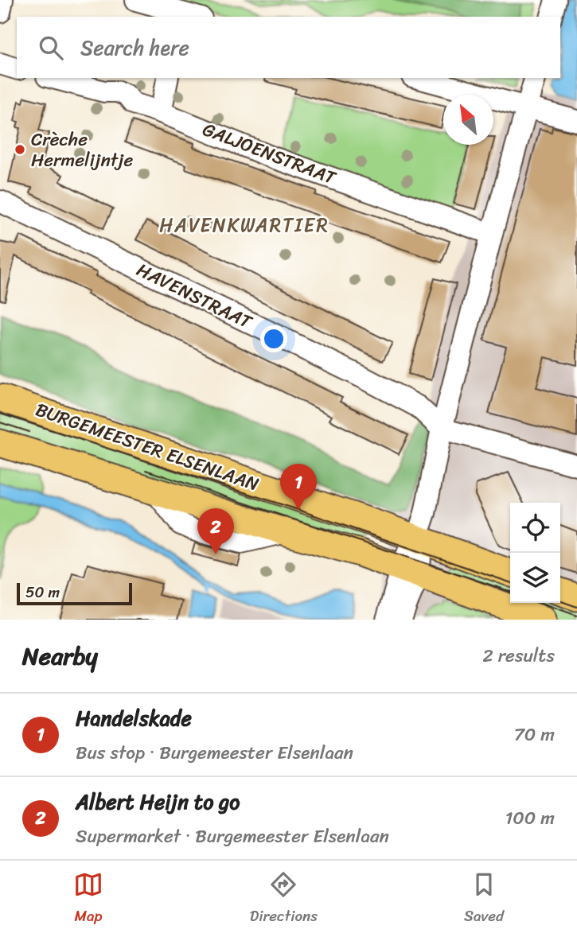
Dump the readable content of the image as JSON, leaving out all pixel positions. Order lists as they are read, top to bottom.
{
  "streets": {
    "main road": ["BURGEMEESTER ELSENLAAN"],
    "street": ["GALJOENSTRAAT", "HAVENSTRAAT"]
  },
  "districts": ["HAVENKWARTIER"],
  "places": ["Crèche Hermelijntje"],
  "scale_bar": "50 m",
  "north": "top left",
  "page": {
    "search": "Search here",
    "pins": ["1", "2"],
    "scale": "50 m",
    "heading": ["Nearby", "2 results"],
    "list": [
      {
        "mark": "1",
        "name": "Handelskade",
        "note": "Bus stop · Burgemeester Elsenlaan",
        "value": "70 m"
      },
      {
        "mark": "2",
        "name": "Albert Heijn to go",
        "note": "Supermarket · Burgemeester Elsenlaan",
        "value": "100 m"
      }
    ],
    "nav": ["Map", "Directions", "Saved"]
  }
}
